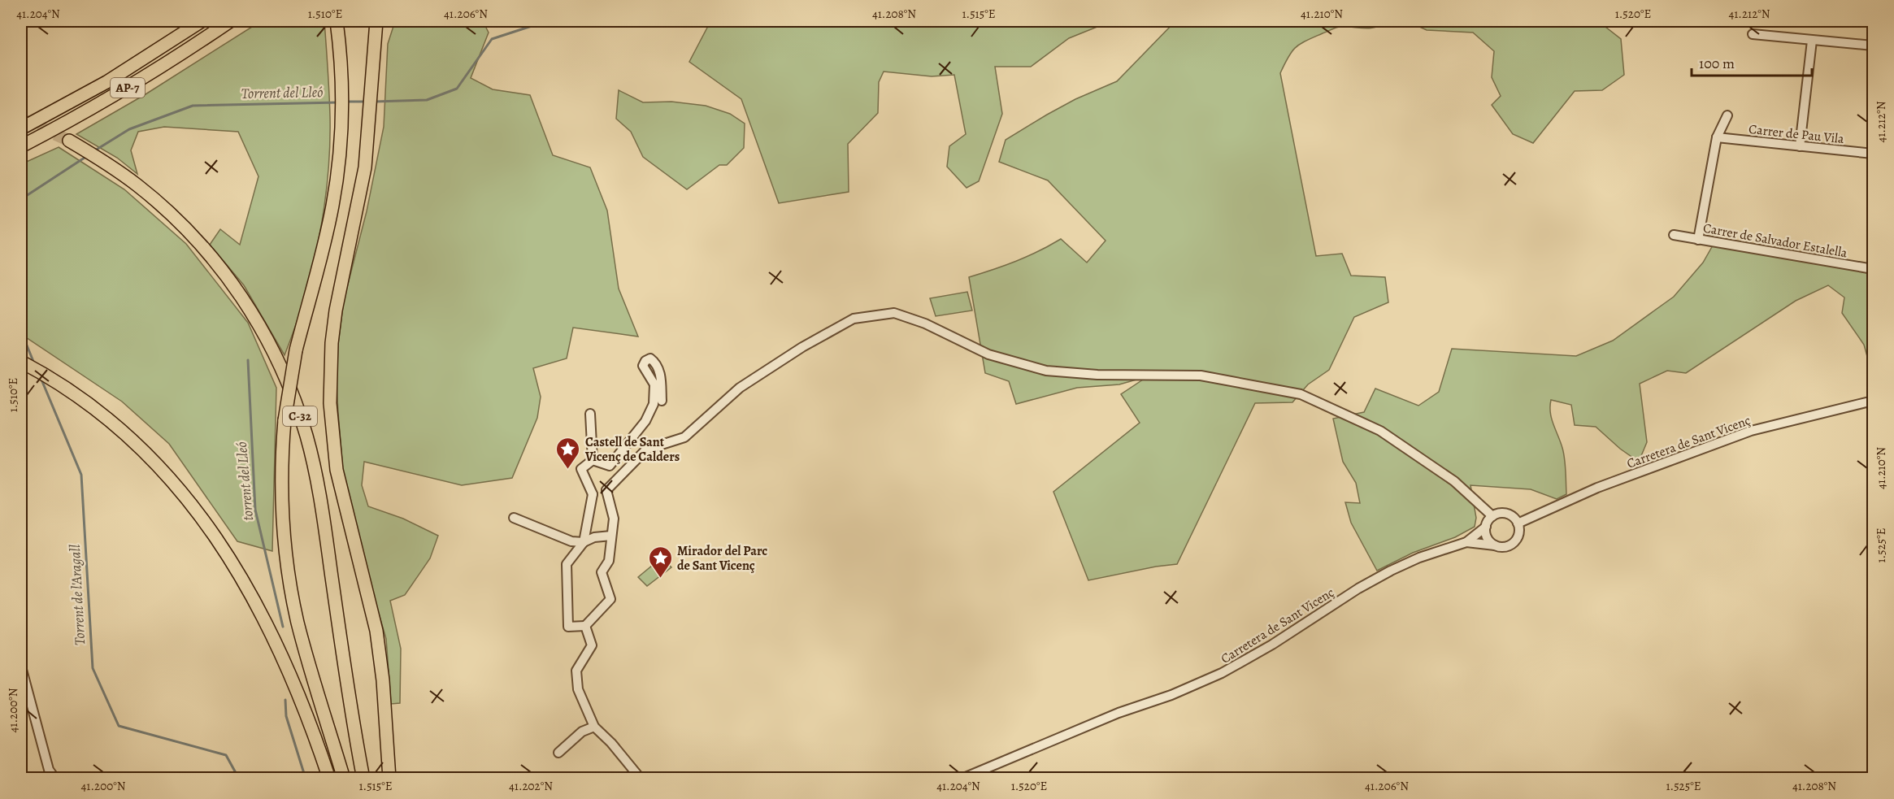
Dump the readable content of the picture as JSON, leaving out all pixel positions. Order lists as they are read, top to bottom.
{
  "streets": {
    "highway": ["AP-7", "C-32"],
    "street": ["Carrer de Pau Vila", "Carrer de Salvador Estalella", "Carretera de Sant Vicenç"]
  },
  "water": ["Torrent del Lleó", "torrent del Lleó", "Torrent de l'Aragall"],
  "places": {
    "place": ["Castell de Sant Vicenç de Calders", "Mirador del Parc de Sant Vicenç"]
  },
  "scale_bar": "100 m",
  "coordinates": [
    "41.204°N",
    "1.510°E",
    "41.206°N",
    "41.208°N",
    "1.515°E",
    "41.210°N",
    "1.520°E",
    "41.212°N",
    "1.525°E",
    "41.200°N",
    "41.202°N"
  ]
}
